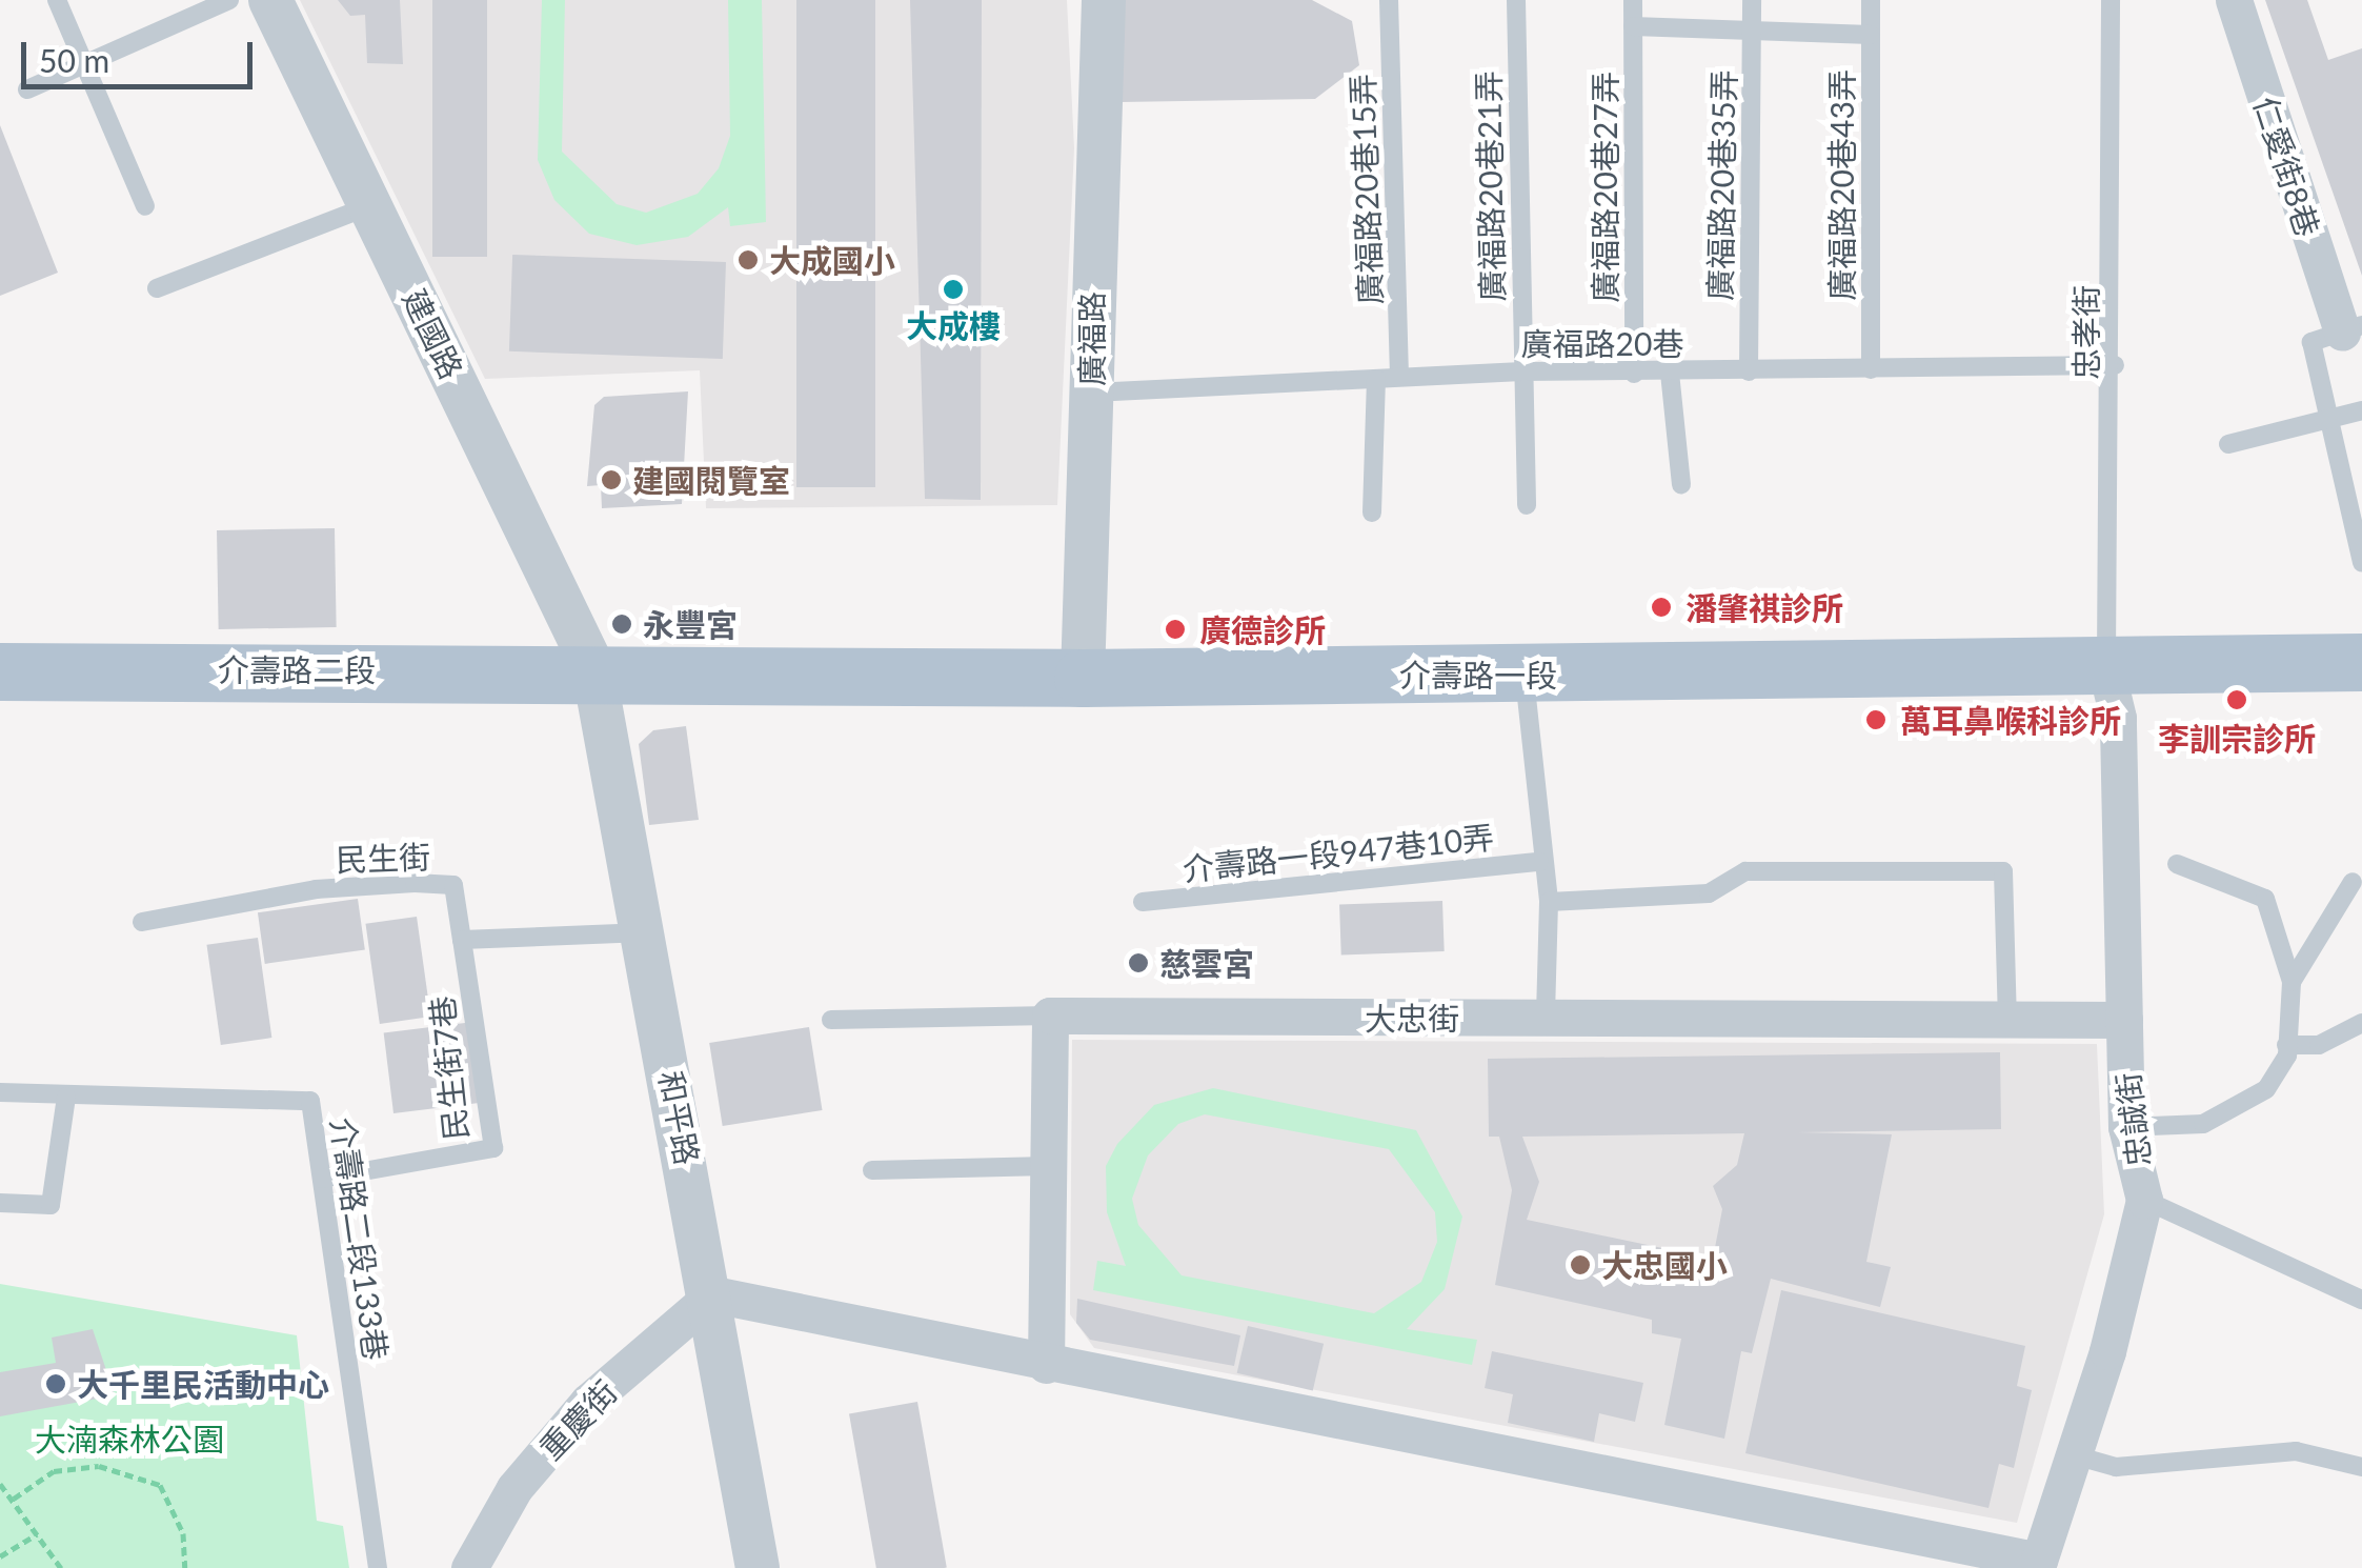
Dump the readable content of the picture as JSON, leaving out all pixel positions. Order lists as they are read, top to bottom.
{
  "streets": {
    "main road": ["介壽路二段", "介壽路一段"],
    "street": [
      "仁愛街8巷",
      "建國路",
      "廣福路",
      "大忠街",
      "和平路",
      "忠誠街",
      "重慶街"
    ],
    "lane": [
      "廣福路20巷35弄",
      "廣福路20巷43弄",
      "廣福路20巷21弄",
      "廣福路20巷27弄",
      "廣福路20巷15弄",
      "忠孝街",
      "廣福路20巷",
      "介壽路一段947巷10弄",
      "民生街",
      "民生街7巷",
      "介壽路二段133巷"
    ]
  },
  "crossings": [
    ["廣福路20巷35弄", "廣福路20巷"],
    ["廣福路20巷43弄", "廣福路20巷"],
    ["廣福路20巷21弄", "廣福路20巷"],
    ["廣福路20巷27弄", "廣福路20巷"],
    ["廣福路20巷15弄", "廣福路20巷"],
    ["忠孝街", "廣福路20巷"],
    ["忠孝街", "介壽路一段"],
    ["忠孝街", "忠誠街"],
    ["建國路", "介壽路二段"],
    ["建國路", "介壽路一段"],
    ["建國路", "和平路"],
    ["廣福路", "廣福路20巷"],
    ["廣福路", "介壽路一段"],
    ["介壽路二段", "介壽路一段"],
    ["介壽路二段", "和平路"],
    ["介壽路一段", "和平路"],
    ["介壽路一段", "忠誠街"],
    ["民生街", "民生街7巷"],
    ["大忠街", "忠誠街"],
    ["民生街7巷", "介壽路二段133巷"],
    ["和平路", "重慶街"]
  ],
  "parks": ["大湳森林公園"],
  "places": [
    "大成國小",
    "大成樓",
    "建國閱覽室",
    "潘肇祺診所",
    "永豐宮",
    "廣德診所",
    "李訓宗診所",
    "萬耳鼻喉科診所",
    "慈雲宮",
    "大忠國小",
    "大千里民活動中心"
  ],
  "scale_bar": "50 m"
}
